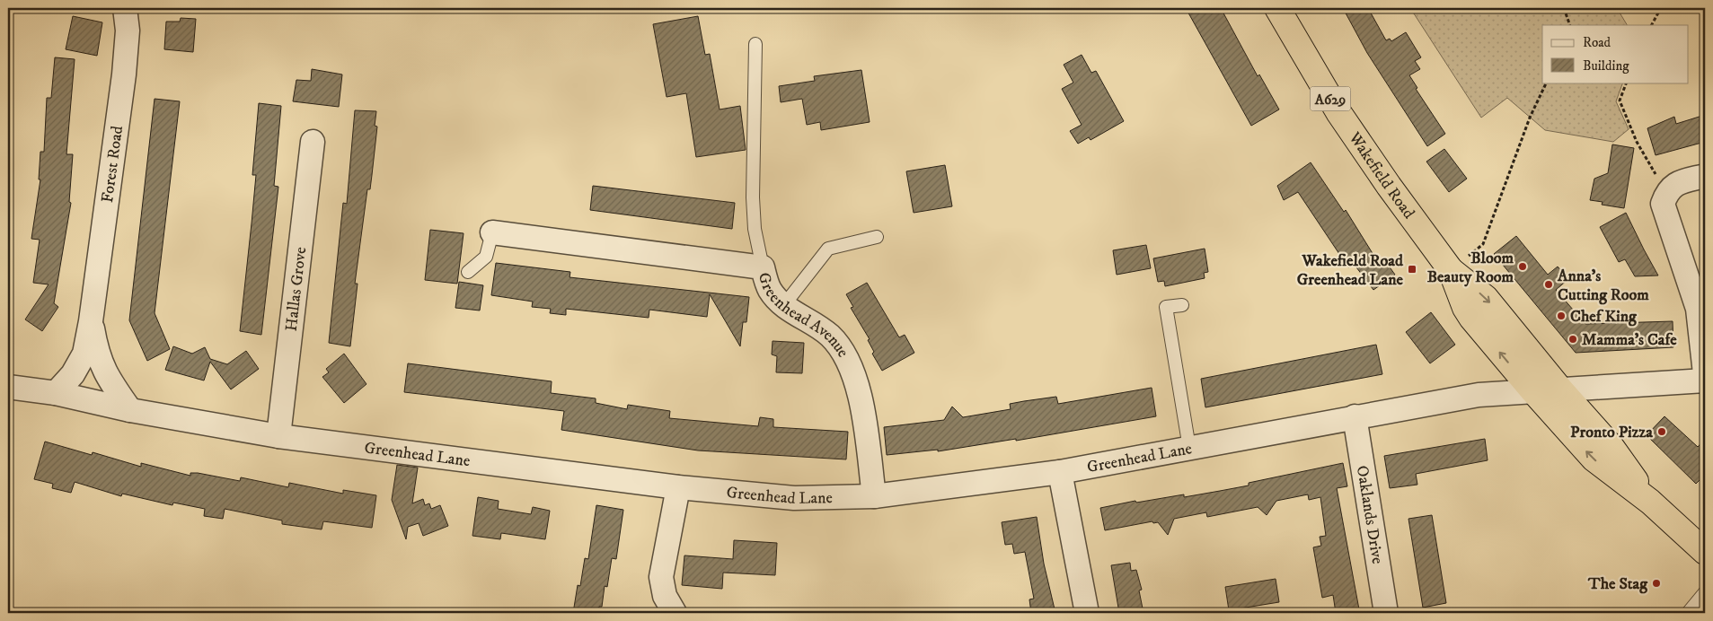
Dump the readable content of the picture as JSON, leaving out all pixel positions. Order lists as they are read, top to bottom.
{
  "streets": {
    "highway": ["A629", "Wakefield Road"],
    "street": [
      "Forest Road",
      "Hallas Grove",
      "Greenhead Avenue",
      "Greenhead Lane",
      "Oaklands Drive"
    ]
  },
  "crossings": [
    ["Forest Road", "Greenhead Lane"],
    ["Wakefield Road", "Greenhead Lane"],
    ["Hallas Grove", "Greenhead Lane"],
    ["Greenhead Avenue", "Greenhead Lane"],
    ["Greenhead Lane", "Oaklands Drive"]
  ],
  "places": {
    "other": [
      "Bloom Beauty Room",
      "Anna's Cutting Room",
      "Chef King",
      "Mamma's Cafe",
      "Pronto Pizza",
      "The Stag"
    ],
    "transit": ["Wakefield Road Greenhead Lane"]
  },
  "legend": ["Road", "Building"]
}
